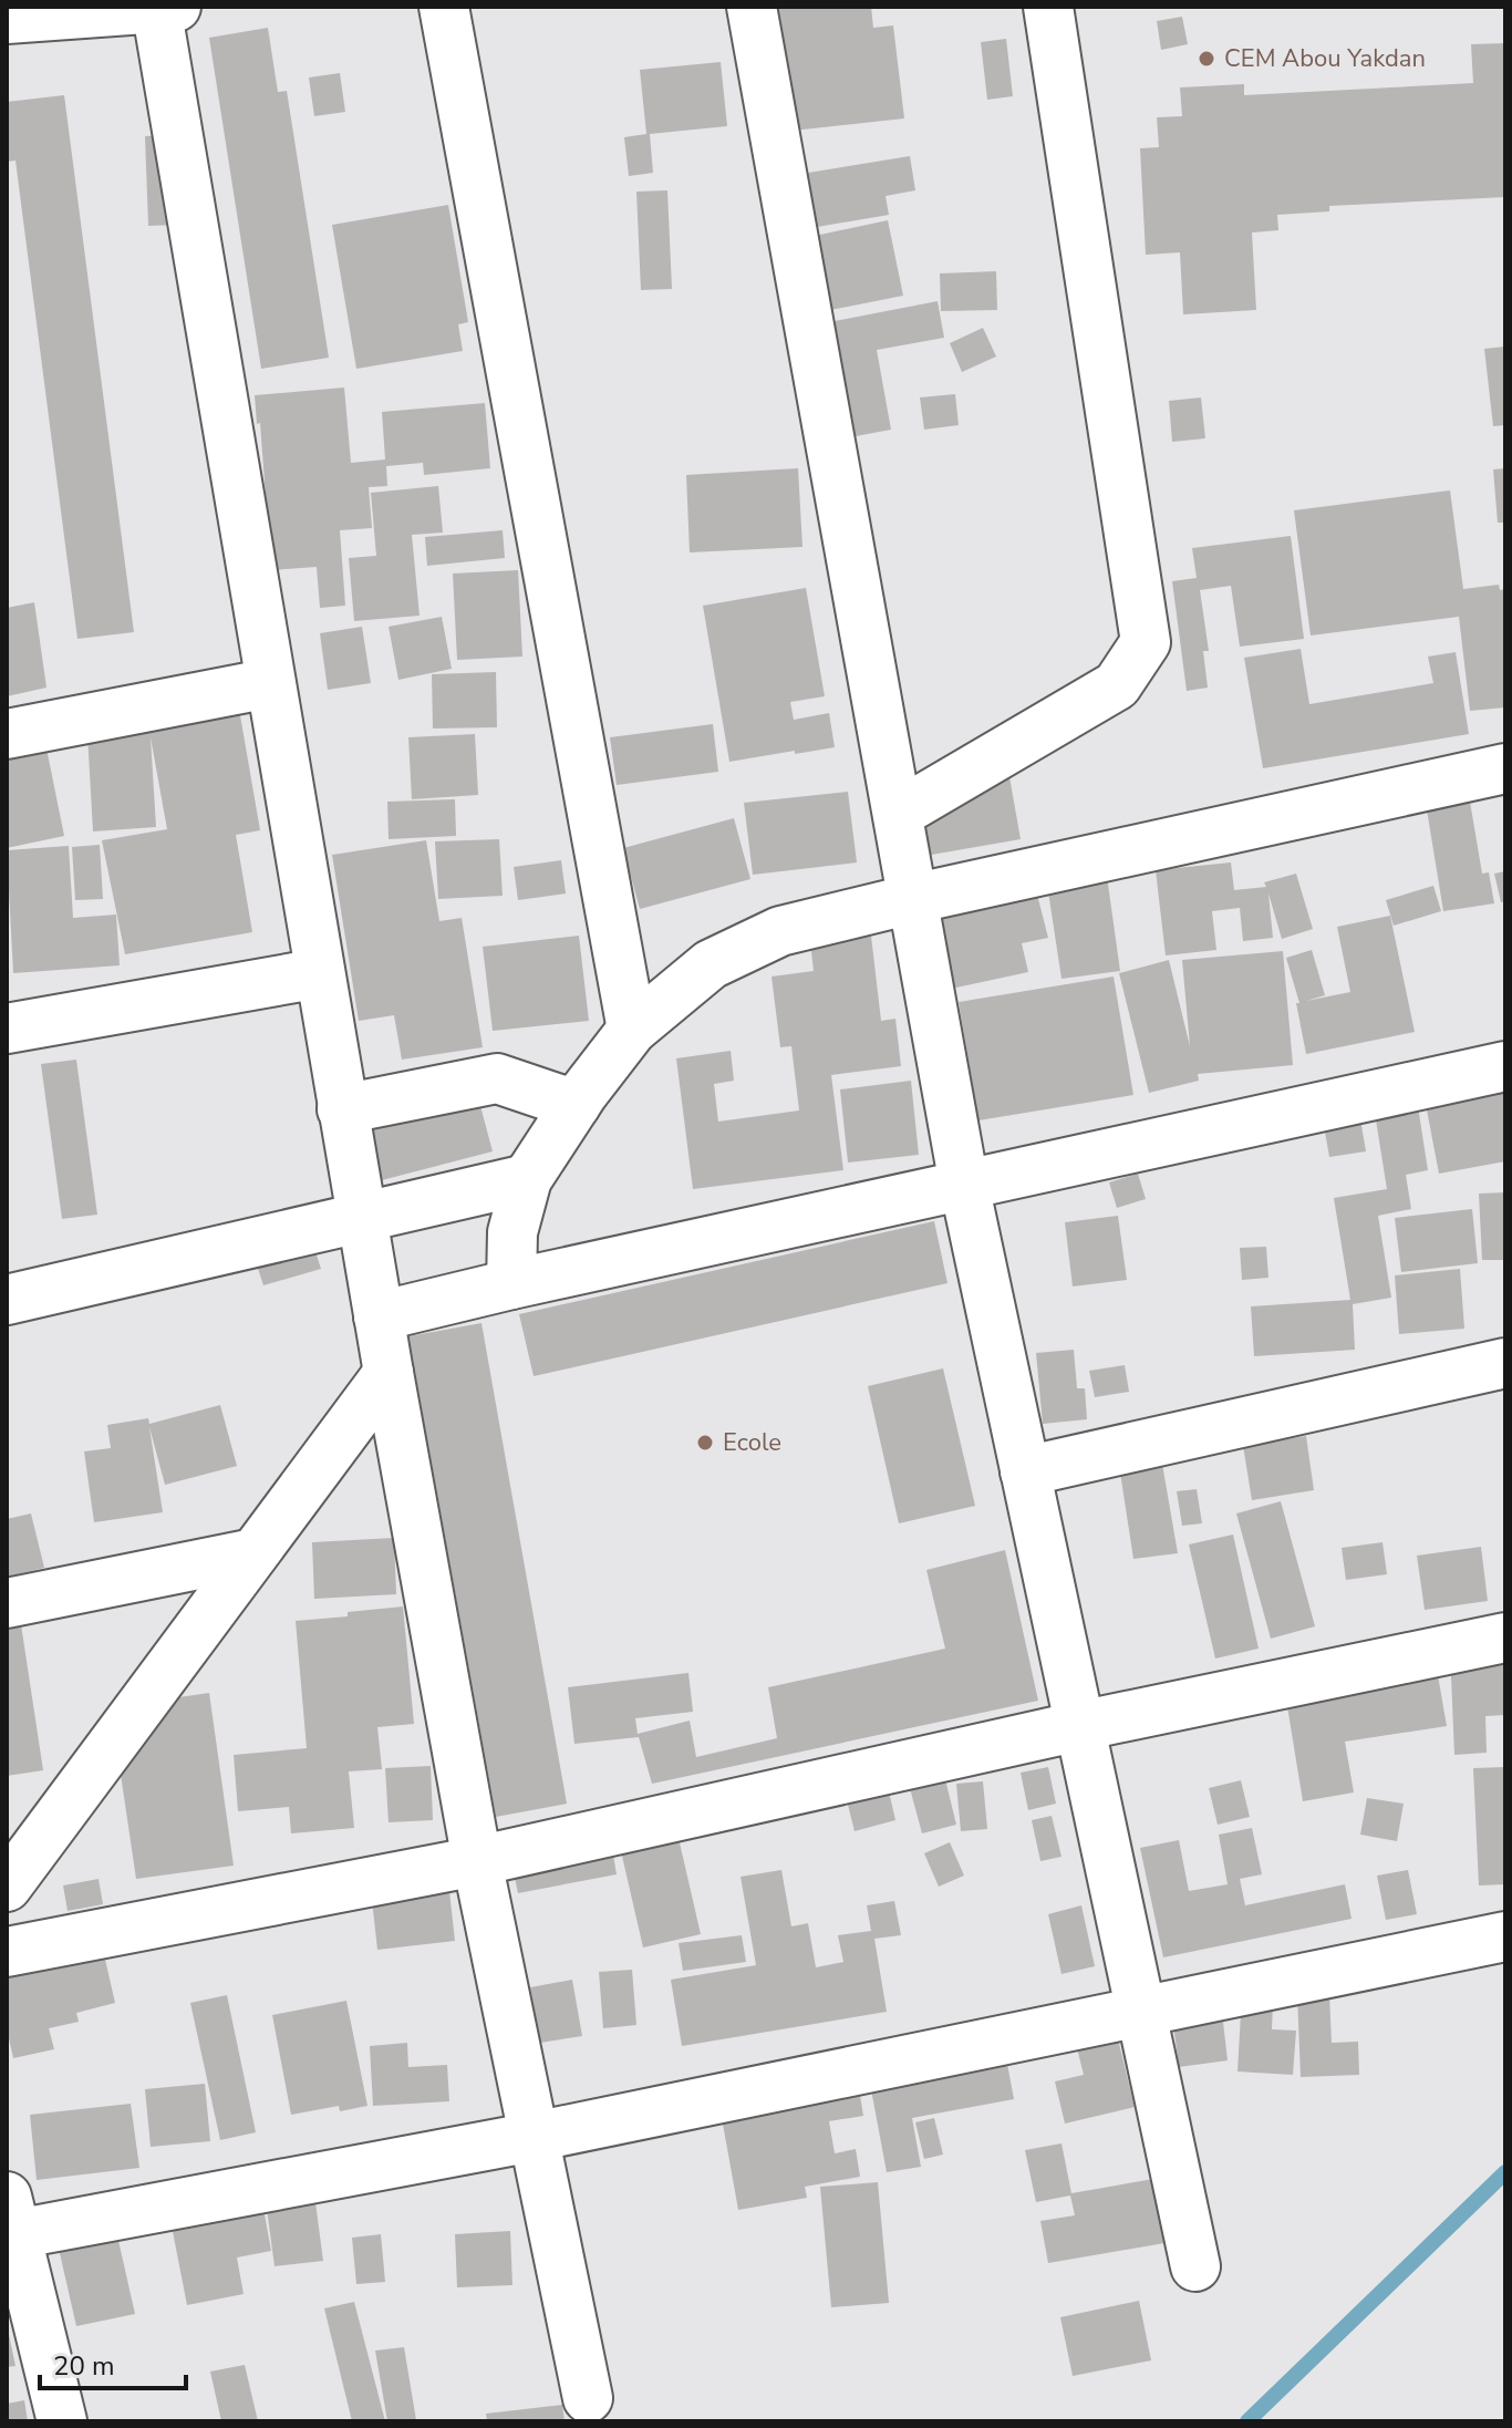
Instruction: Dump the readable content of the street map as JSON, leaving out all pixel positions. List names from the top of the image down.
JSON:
{
  "places": ["CEM Abou Yakdan", "Ecole"],
  "scale_bar": "20 m"
}
